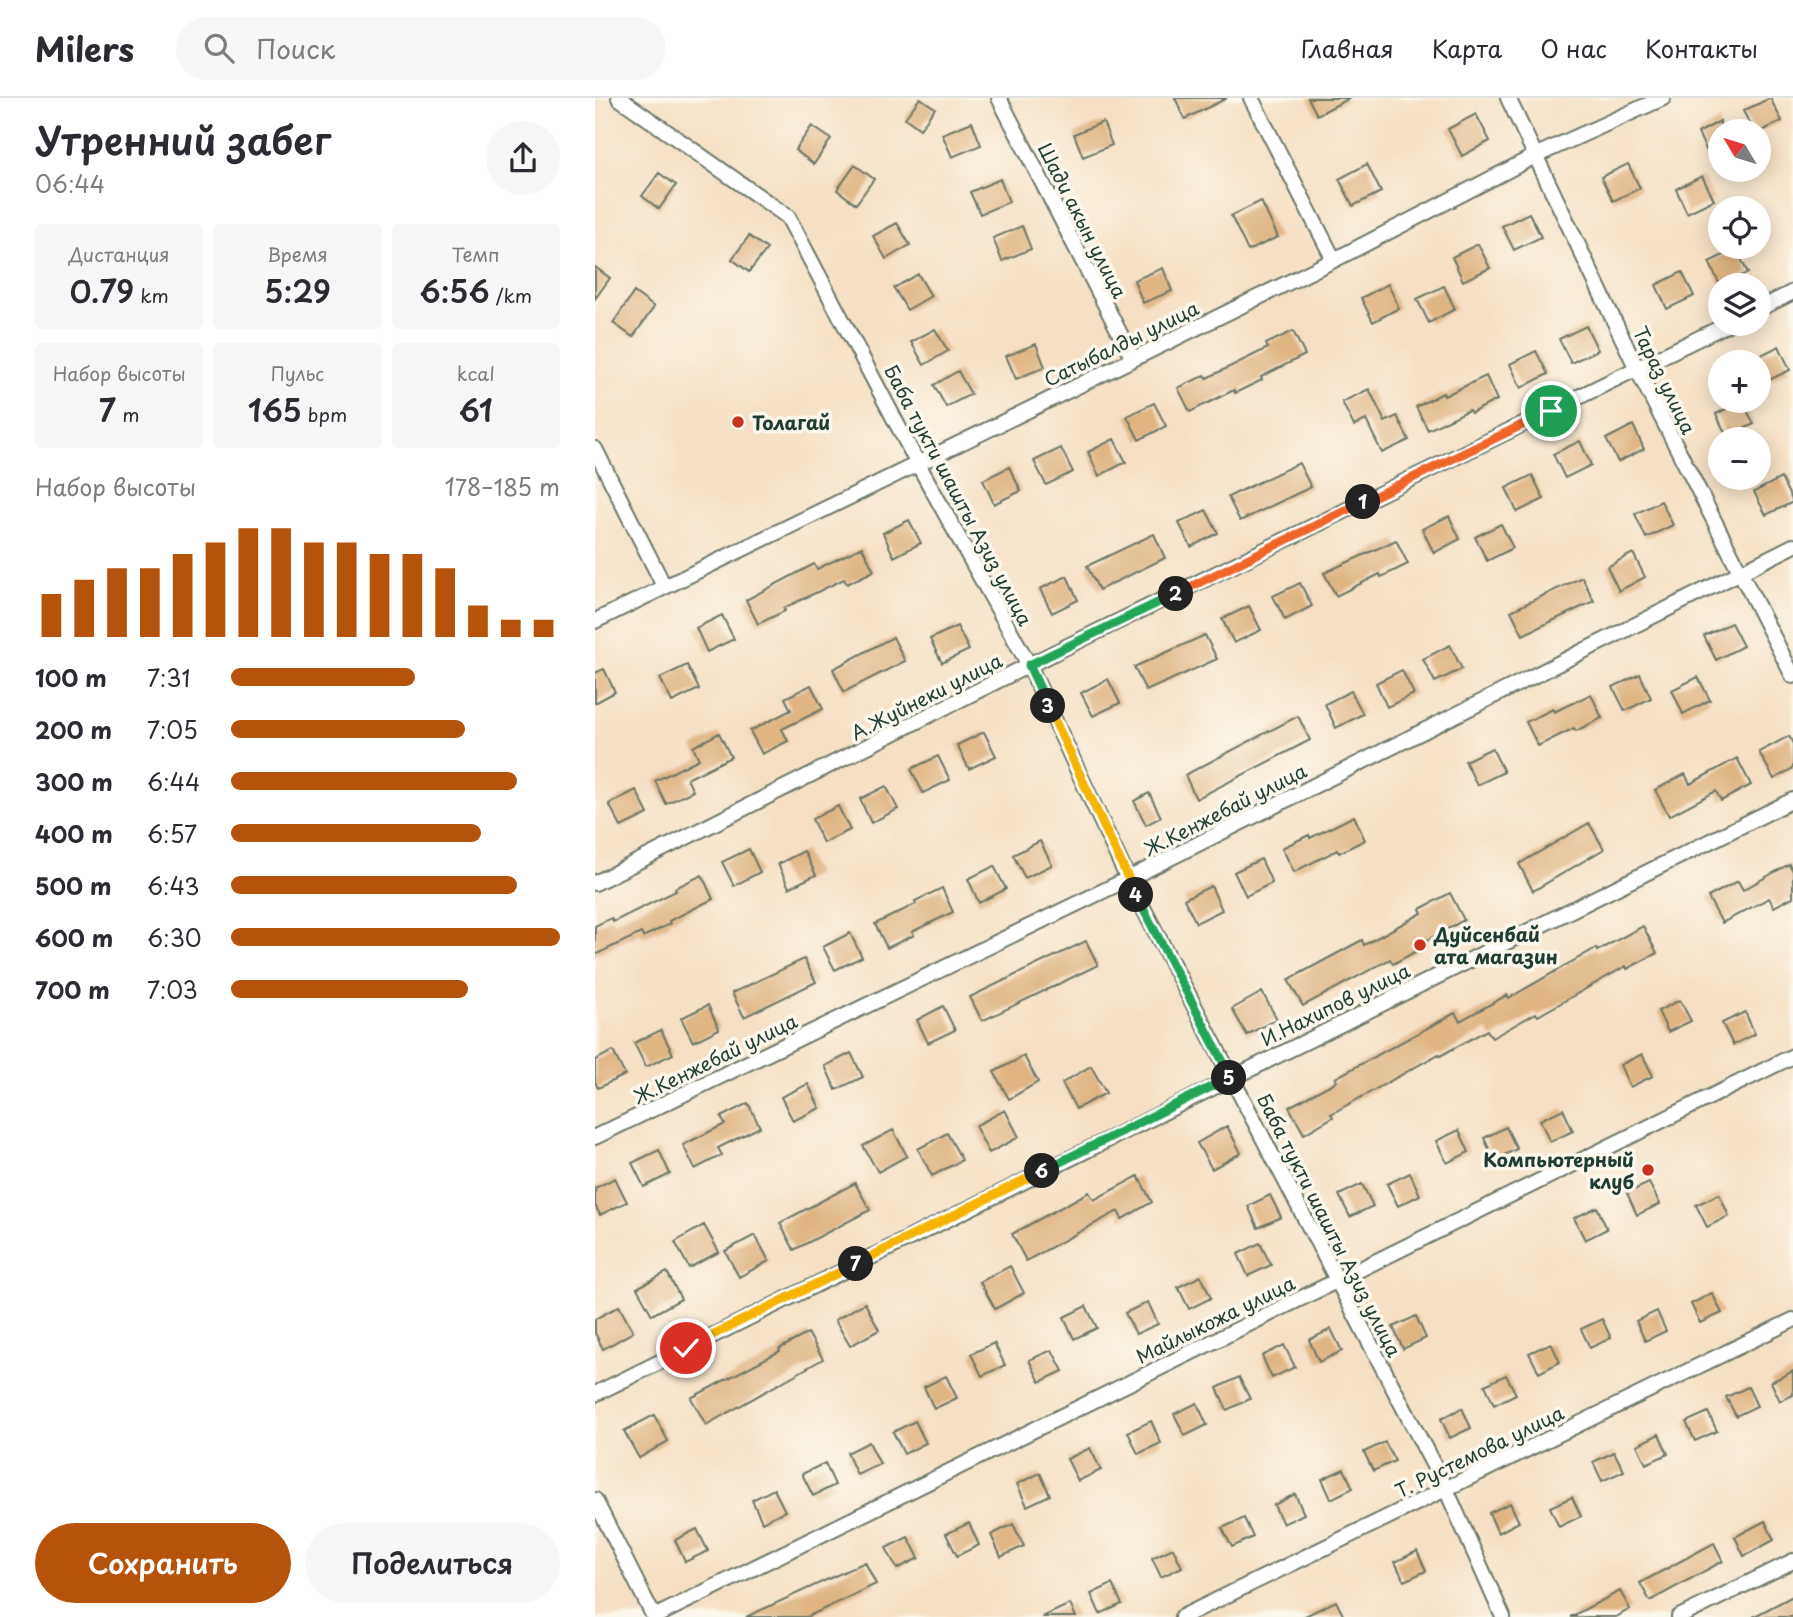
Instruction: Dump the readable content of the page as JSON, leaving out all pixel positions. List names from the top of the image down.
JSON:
{
  "streets": {
    "street": [
      "Шади акын улица",
      "Сатыбалды улица",
      "Тараз улица",
      "Баба тукти шашты Азиз улица",
      "А.Жуйнеки улица",
      "Ж.Кенжебай улица",
      "И.Нахипов улица",
      "Майлыкожа улица",
      "Т. Рустемова улица"
    ]
  },
  "crossings": [
    ["Шади акын улица", "Сатыбалды улица"],
    ["Сатыбалды улица", "Тараз улица"],
    ["Сатыбалды улица", "Баба тукти шашты Азиз улица"],
    ["Тараз улица", "А.Жуйнеки улица"],
    ["Тараз улица", "Ж.Кенжебай улица"],
    ["Баба тукти шашты Азиз улица", "А.Жуйнеки улица"],
    ["Баба тукти шашты Азиз улица", "Ж.Кенжебай улица"],
    ["Баба тукти шашты Азиз улица", "И.Нахипов улица"],
    ["Баба тукти шашты Азиз улица", "Майлыкожа улица"],
    ["Баба тукти шашты Азиз улица", "Т. Рустемова улица"]
  ],
  "places": ["Толагай", "Дуйсенбай ата магазин", "Компьютерный клуб"],
  "north": "top left",
  "page": {
    "header": "Milers",
    "search": "Поиск",
    "nav": [
      "Главная",
      "Карта",
      "О нас",
      "Контакты"
    ],
    "heading": ["Утренний забег", "06:44"],
    "map_buttons": ["+", "−"],
    "stats": [
      ["Дистанция", "0.79 km"],
      ["Время", "5:29"],
      ["Темп", "6:56 /km"],
      ["Набор высоты", "7 m"],
      ["Пульс", "165 bpm"],
      ["kcal", "61"]
    ],
    "chart": ["Набор высоты", "178–185 m"],
    "pins": [
      "1",
      "2",
      "3",
      "4",
      "5",
      "6",
      "7"
    ],
    "list": [
      {
        "name": "100 m",
        "note": "7:31"
      },
      {
        "name": "200 m",
        "note": "7:05"
      },
      {
        "name": "300 m",
        "note": "6:44"
      },
      {
        "name": "400 m",
        "note": "6:57"
      },
      {
        "name": "500 m",
        "note": "6:43"
      },
      {
        "name": "600 m",
        "note": "6:30"
      },
      {
        "name": "700 m",
        "note": "7:03"
      }
    ],
    "buttons": ["Сохранить", "Поделиться"]
  }
}
